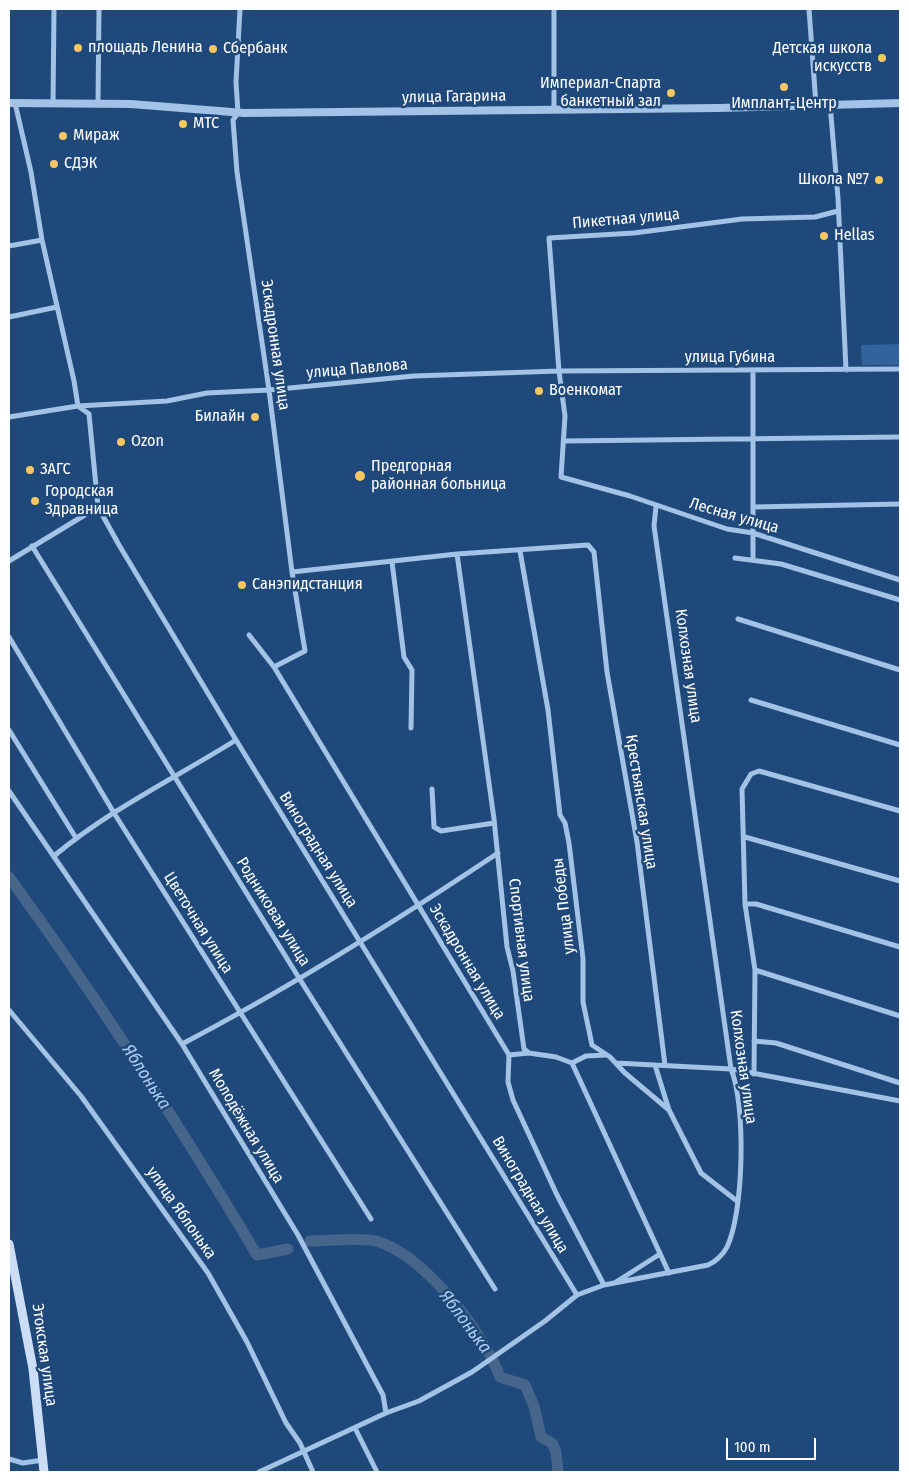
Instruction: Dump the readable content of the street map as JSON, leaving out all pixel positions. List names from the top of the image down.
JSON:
{
  "streets": {
    "main road": ["Этокская улица"],
    "street": [
      "улица Гагарина",
      "Пикетная улица",
      "Эскадронная улица",
      "улица Губина",
      "улица Павлова",
      "Лесная улица",
      "Колхозная улица",
      "Крестьянская улица",
      "Виноградная улица",
      "улица Победы",
      "Родниковая улица",
      "Цветочная улица",
      "Спортивная улица",
      "Молодёжная улица",
      "улица Яблонька"
    ]
  },
  "crossings": [
    ["улица Гагарина", "Эскадронная улица"],
    ["Пикетная улица", "улица Губина"],
    ["Пикетная улица", "улица Павлова"],
    ["Эскадронная улица", "улица Павлова"],
    ["улица Губина", "улица Павлова"],
    ["улица Павлова", "Виноградная улица"],
    ["Лесная улица", "Колхозная улица"],
    ["Колхозная улица", "Виноградная улица"],
    ["Колхозная улица", "улица Победы"],
    ["Колхозная улица", "Молодёжная улица"],
    ["Крестьянская улица", "улица Победы"]
  ],
  "water": ["Яблонька"],
  "places": [
    "площадь Ленина",
    "Сбербанк",
    "Детская школа искусств",
    "Имплант-Центр",
    "Империал-Спарта банкетный зал",
    "МТС",
    "Мираж",
    "СДЭК",
    "Школа №7",
    "Hellas",
    "Военкомат",
    "Билайн",
    "Ozon",
    "ЗАГС",
    "Предгорная районная больница",
    "Городская Здравница",
    "Санэпидстанция"
  ],
  "scale_bar": "100 m"
}
